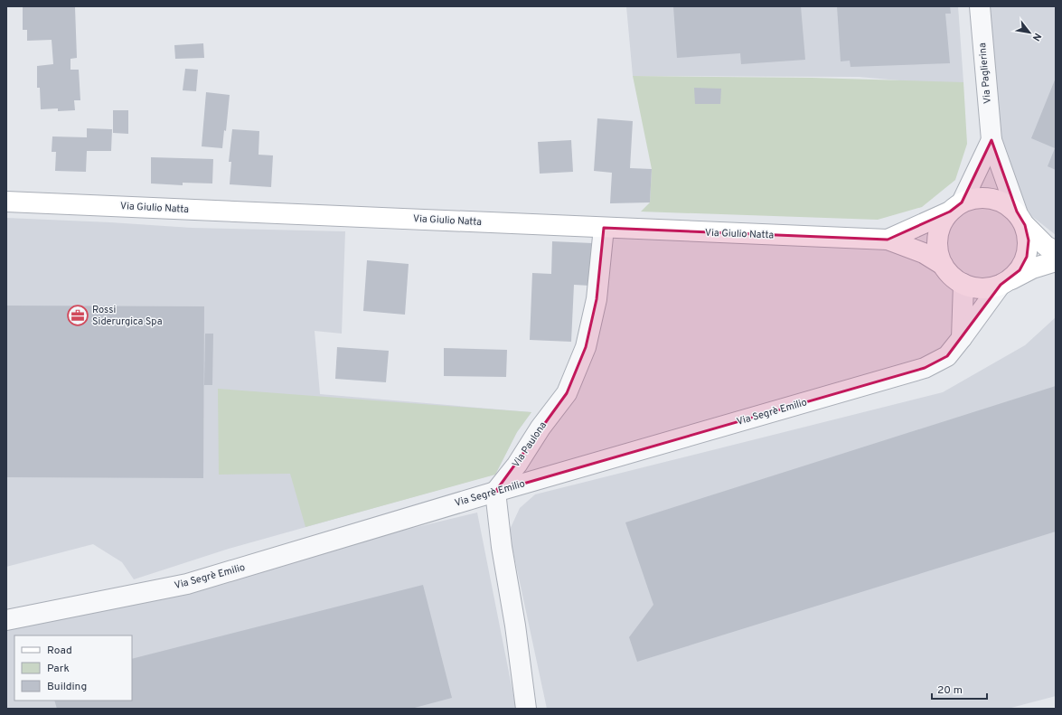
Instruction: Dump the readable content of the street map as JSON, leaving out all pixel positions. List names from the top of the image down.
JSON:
{
  "streets": {
    "street": [
      "Via Paglierina",
      "Via Giulio Natta",
      "Via Segrè Emilio",
      "Via Paulona"
    ]
  },
  "crossings": [
    ["Via Paglierina", "Via Giulio Natta"],
    ["Via Paglierina", "Via Segrè Emilio"],
    ["Via Giulio Natta", "Via Segrè Emilio"],
    ["Via Giulio Natta", "Via Paulona"],
    ["Via Segrè Emilio", "Via Paulona"]
  ],
  "places": {
    "office": ["Rossi Siderurgica Spa"]
  },
  "legend": ["Road", "Park", "Building"],
  "scale_bar": "20 m",
  "north": "bottom right"
}
